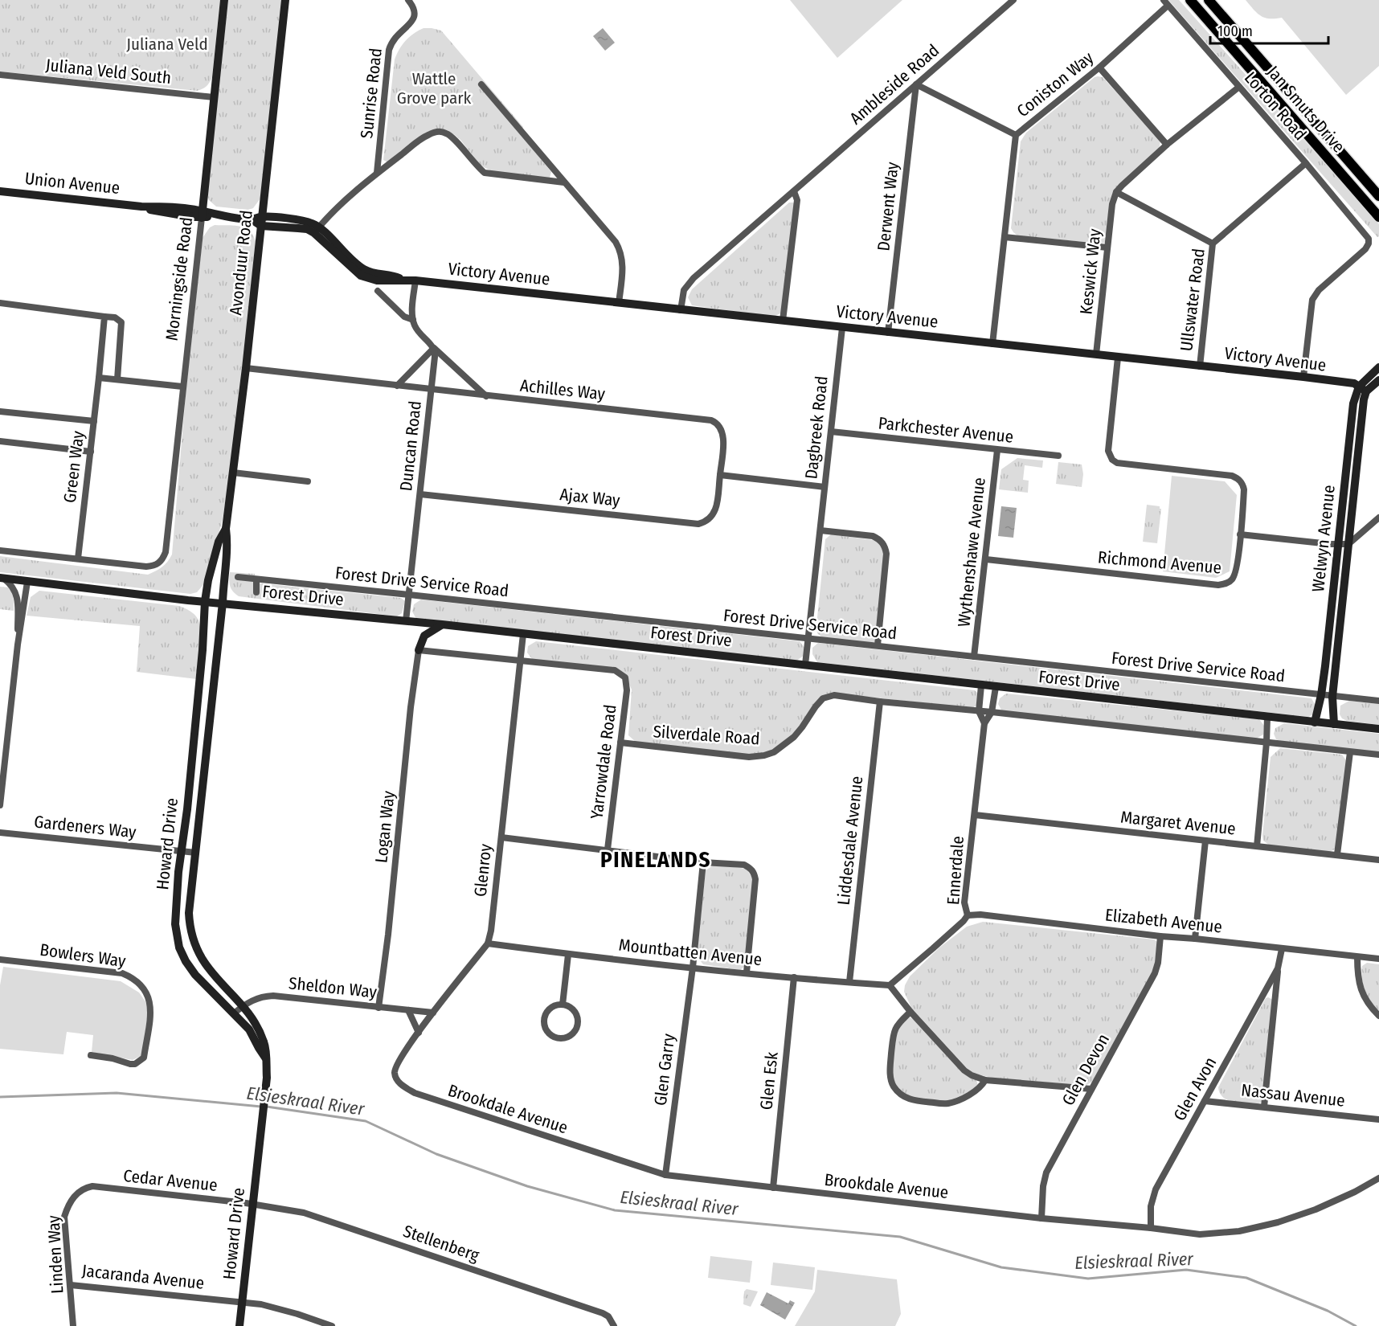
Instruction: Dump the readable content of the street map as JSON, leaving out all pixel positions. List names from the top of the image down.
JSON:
{
  "streets": {
    "main road": ["Jan Smuts Drive"],
    "street": [
      "Juliana Veld South",
      "Ambleside Road",
      "Coniston Way",
      "Sunrise Road",
      "Lorton Road",
      "Union Avenue",
      "Derwent Way",
      "Avonduur Road",
      "Keswick Way",
      "Victory Avenue",
      "Morningside Road",
      "Ullswater Road",
      "Achilles Way",
      "Dagbreek Road",
      "Parkchester Avenue",
      "Duncan Road",
      "Green Way",
      "Ajax Way",
      "Welwyn Avenue",
      "Wythenshawe Avenue",
      "Richmond Avenue",
      "Forest Drive Service Road",
      "Forest Drive",
      "Silverdale Road",
      "Yarrowdale Road",
      "Margaret Avenue",
      "Gardeners Way",
      "Logan Way",
      "Liddesdale Avenue",
      "Howard Drive",
      "Glenroy",
      "Ennerdale",
      "Elizabeth Avenue",
      "Mountbatten Avenue",
      "Bowlers Way",
      "Sheldon Way",
      "Glen Garry",
      "Glen Devon",
      "Glen Esk",
      "Glen Avon",
      "Nassau Avenue",
      "Brookdale Avenue",
      "Cedar Avenue",
      "Stellenberg",
      "Linden Way",
      "Jacaranda Avenue"
    ]
  },
  "crossings": [
    ["Juliana Veld South", "Morningside Road"],
    ["Ambleside Road", "Derwent Way"],
    ["Ambleside Road", "Victory Avenue"],
    ["Coniston Way", "Lorton Road"],
    ["Coniston Way", "Victory Avenue"],
    ["Lorton Road", "Victory Avenue"],
    ["Lorton Road", "Ullswater Road"],
    ["Union Avenue", "Avonduur Road"],
    ["Union Avenue", "Victory Avenue"],
    ["Union Avenue", "Morningside Road"],
    ["Derwent Way", "Victory Avenue"],
    ["Avonduur Road", "Victory Avenue"],
    ["Avonduur Road", "Achilles Way"],
    ["Avonduur Road", "Forest Drive"],
    ["Avonduur Road", "Howard Drive"],
    ["Keswick Way", "Victory Avenue"],
    ["Victory Avenue", "Ullswater Road"],
    ["Victory Avenue", "Dagbreek Road"],
    ["Victory Avenue", "Welwyn Avenue"],
    ["Morningside Road", "Green Way"],
    ["Achilles Way", "Duncan Road"],
    ["Achilles Way", "Ajax Way"],
    ["Dagbreek Road", "Parkchester Avenue"],
    ["Dagbreek Road", "Forest Drive Service Road"],
    ["Dagbreek Road", "Forest Drive"],
    ["Parkchester Avenue", "Wythenshawe Avenue"],
    ["Duncan Road", "Ajax Way"],
    ["Duncan Road", "Forest Drive Service Road"],
    ["Duncan Road", "Forest Drive"],
    ["Welwyn Avenue", "Forest Drive Service Road"],
    ["Welwyn Avenue", "Forest Drive"],
    ["Wythenshawe Avenue", "Richmond Avenue"],
    ["Wythenshawe Avenue", "Forest Drive Service Road"],
    ["Forest Drive", "Howard Drive"],
    ["Forest Drive", "Glenroy"],
    ["Forest Drive", "Ennerdale"],
    ["Silverdale Road", "Yarrowdale Road"],
    ["Silverdale Road", "Liddesdale Avenue"],
    ["Yarrowdale Road", "Glenroy"],
    ["Margaret Avenue", "Ennerdale"],
    ["Gardeners Way", "Howard Drive"],
    ["Logan Way", "Sheldon Way"],
    ["Liddesdale Avenue", "Mountbatten Avenue"],
    ["Howard Drive", "Sheldon Way"],
    ["Howard Drive", "Cedar Avenue"],
    ["Howard Drive", "Stellenberg"],
    ["Howard Drive", "Jacaranda Avenue"],
    ["Glenroy", "Mountbatten Avenue"],
    ["Ennerdale", "Elizabeth Avenue"],
    ["Ennerdale", "Mountbatten Avenue"],
    ["Elizabeth Avenue", "Glen Devon"],
    ["Elizabeth Avenue", "Glen Avon"],
    ["Mountbatten Avenue", "Glen Garry"],
    ["Mountbatten Avenue", "Glen Esk"],
    ["Glen Garry", "Brookdale Avenue"],
    ["Glen Devon", "Brookdale Avenue"],
    ["Glen Esk", "Brookdale Avenue"],
    ["Glen Avon", "Nassau Avenue"],
    ["Glen Avon", "Brookdale Avenue"],
    ["Cedar Avenue", "Stellenberg"],
    ["Cedar Avenue", "Linden Way"],
    ["Linden Way", "Jacaranda Avenue"]
  ],
  "districts": ["PINELANDS"],
  "water": ["Elsieskraal River"],
  "parks": ["Juliana Veld", "Wattle Grove park"],
  "scale_bar": "100 m"
}
